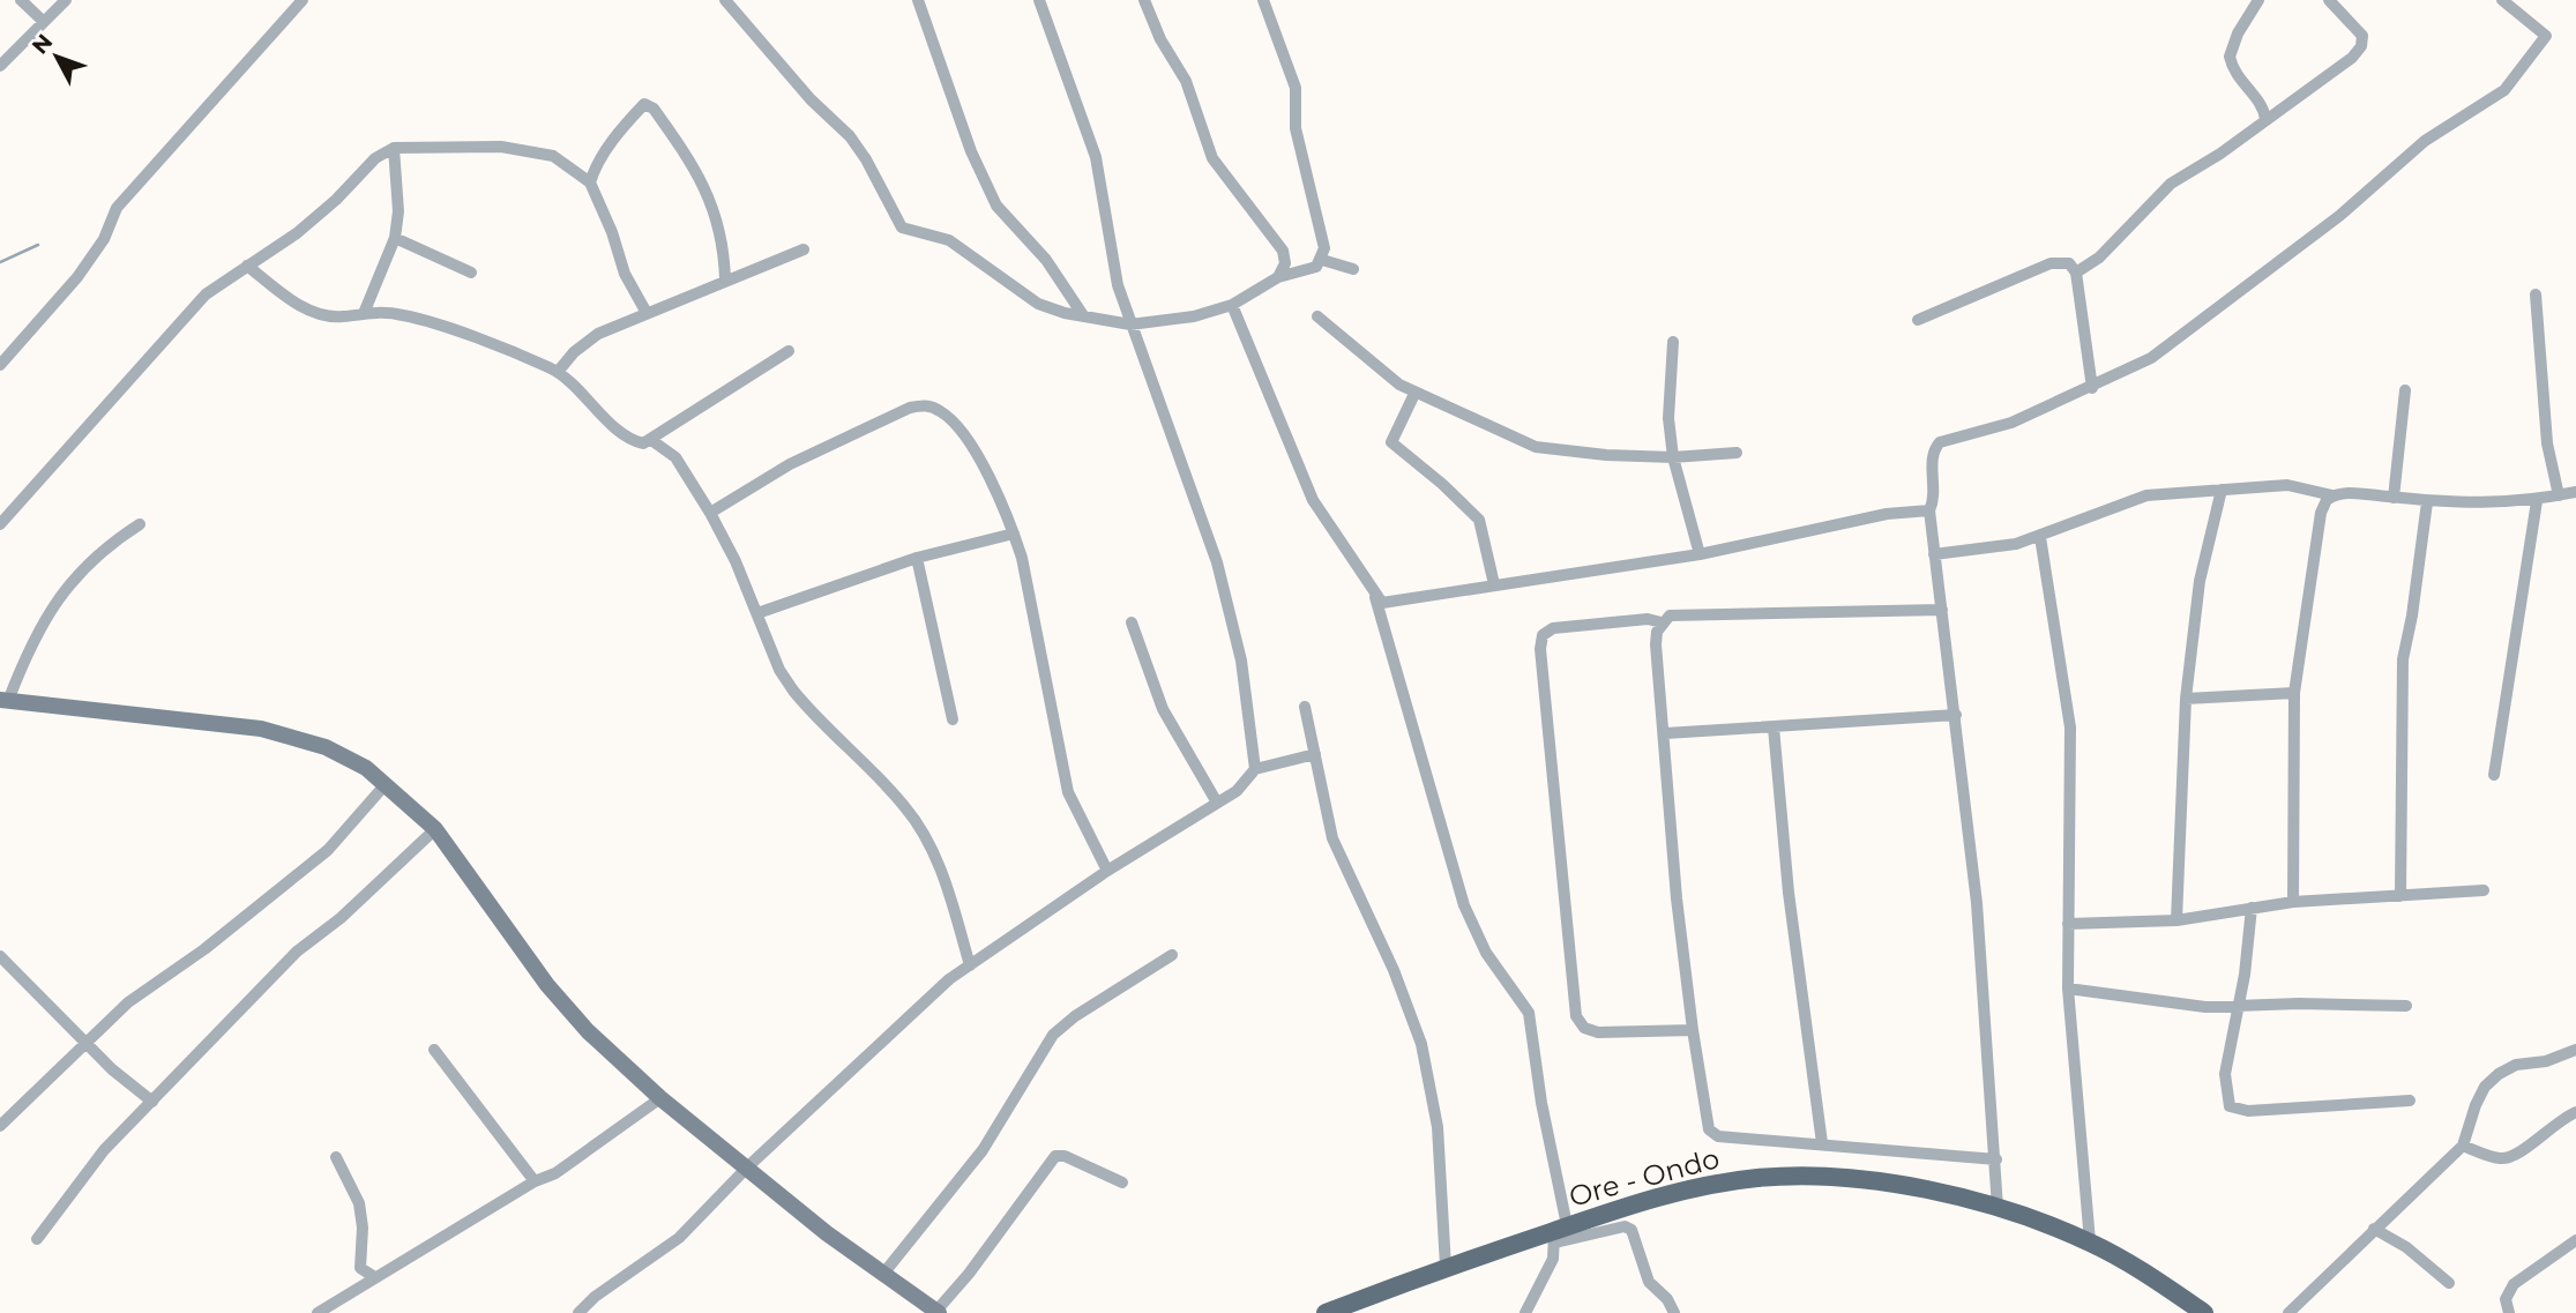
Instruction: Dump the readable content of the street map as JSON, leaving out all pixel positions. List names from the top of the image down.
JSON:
{
  "streets": {
    "main road": ["Ore - Ondo"]
  },
  "north": "top left"
}
